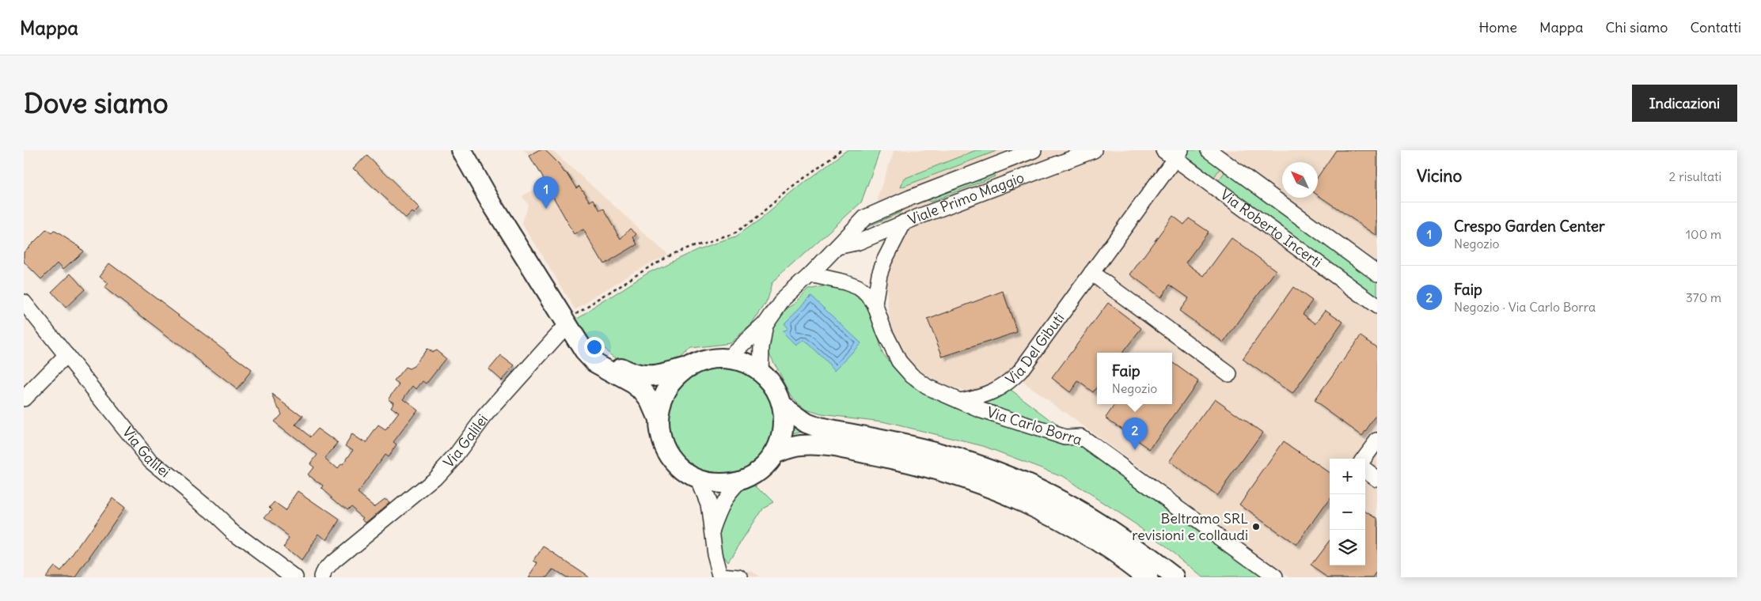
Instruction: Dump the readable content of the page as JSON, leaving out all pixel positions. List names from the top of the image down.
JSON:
{
  "streets": {
    "street": [
      "Viale Primo Maggio",
      "Via Roberto Incerti",
      "Via Del Gibuti",
      "Via Carlo Borra",
      "Via Galilei"
    ]
  },
  "crossings": [
    ["Viale Primo Maggio", "Via Carlo Borra"],
    ["Via Roberto Incerti", "Via Del Gibuti"],
    ["Via Del Gibuti", "Via Carlo Borra"]
  ],
  "places": ["Beltramo SRL revisioni e collaudi"],
  "north": "top left",
  "page": {
    "header": "Mappa",
    "nav": [
      "Home",
      "Mappa",
      "Chi siamo",
      "Contatti"
    ],
    "buttons": "Indicazioni",
    "title": "Dove siamo",
    "heading": ["Vicino", "2 risultati"],
    "pins": ["1", "2"],
    "list": [
      {
        "mark": "1",
        "name": "Crespo Garden Center",
        "note": "Negozio",
        "value": "100 m"
      },
      {
        "mark": "2",
        "name": "Faip",
        "note": "Negozio · Via Carlo Borra",
        "value": "370 m"
      }
    ],
    "popup": ["Faip", "Negozio"],
    "map_buttons": ["+", "−"]
  }
}
